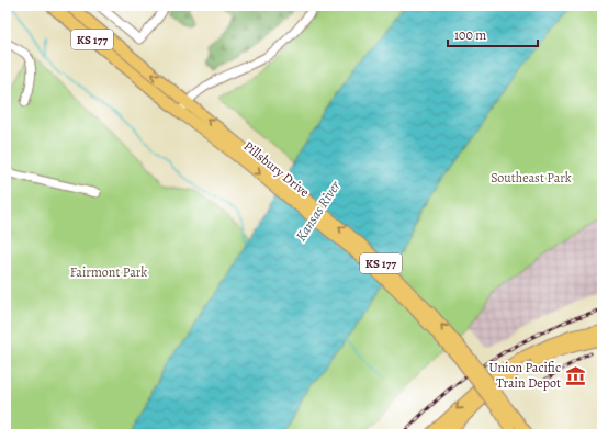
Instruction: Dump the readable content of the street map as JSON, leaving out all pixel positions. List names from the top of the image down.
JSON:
{
  "streets": {
    "highway": ["KS 177", "Pillsbury Drive"]
  },
  "crossings": [
    ["KS 177", "Pillsbury Drive"]
  ],
  "water": ["Kansas River"],
  "parks": ["Southeast Park", "Fairmont Park"],
  "places": {
    "museum": ["Union Pacific Train Depot"]
  },
  "scale_bar": "100 m"
}
